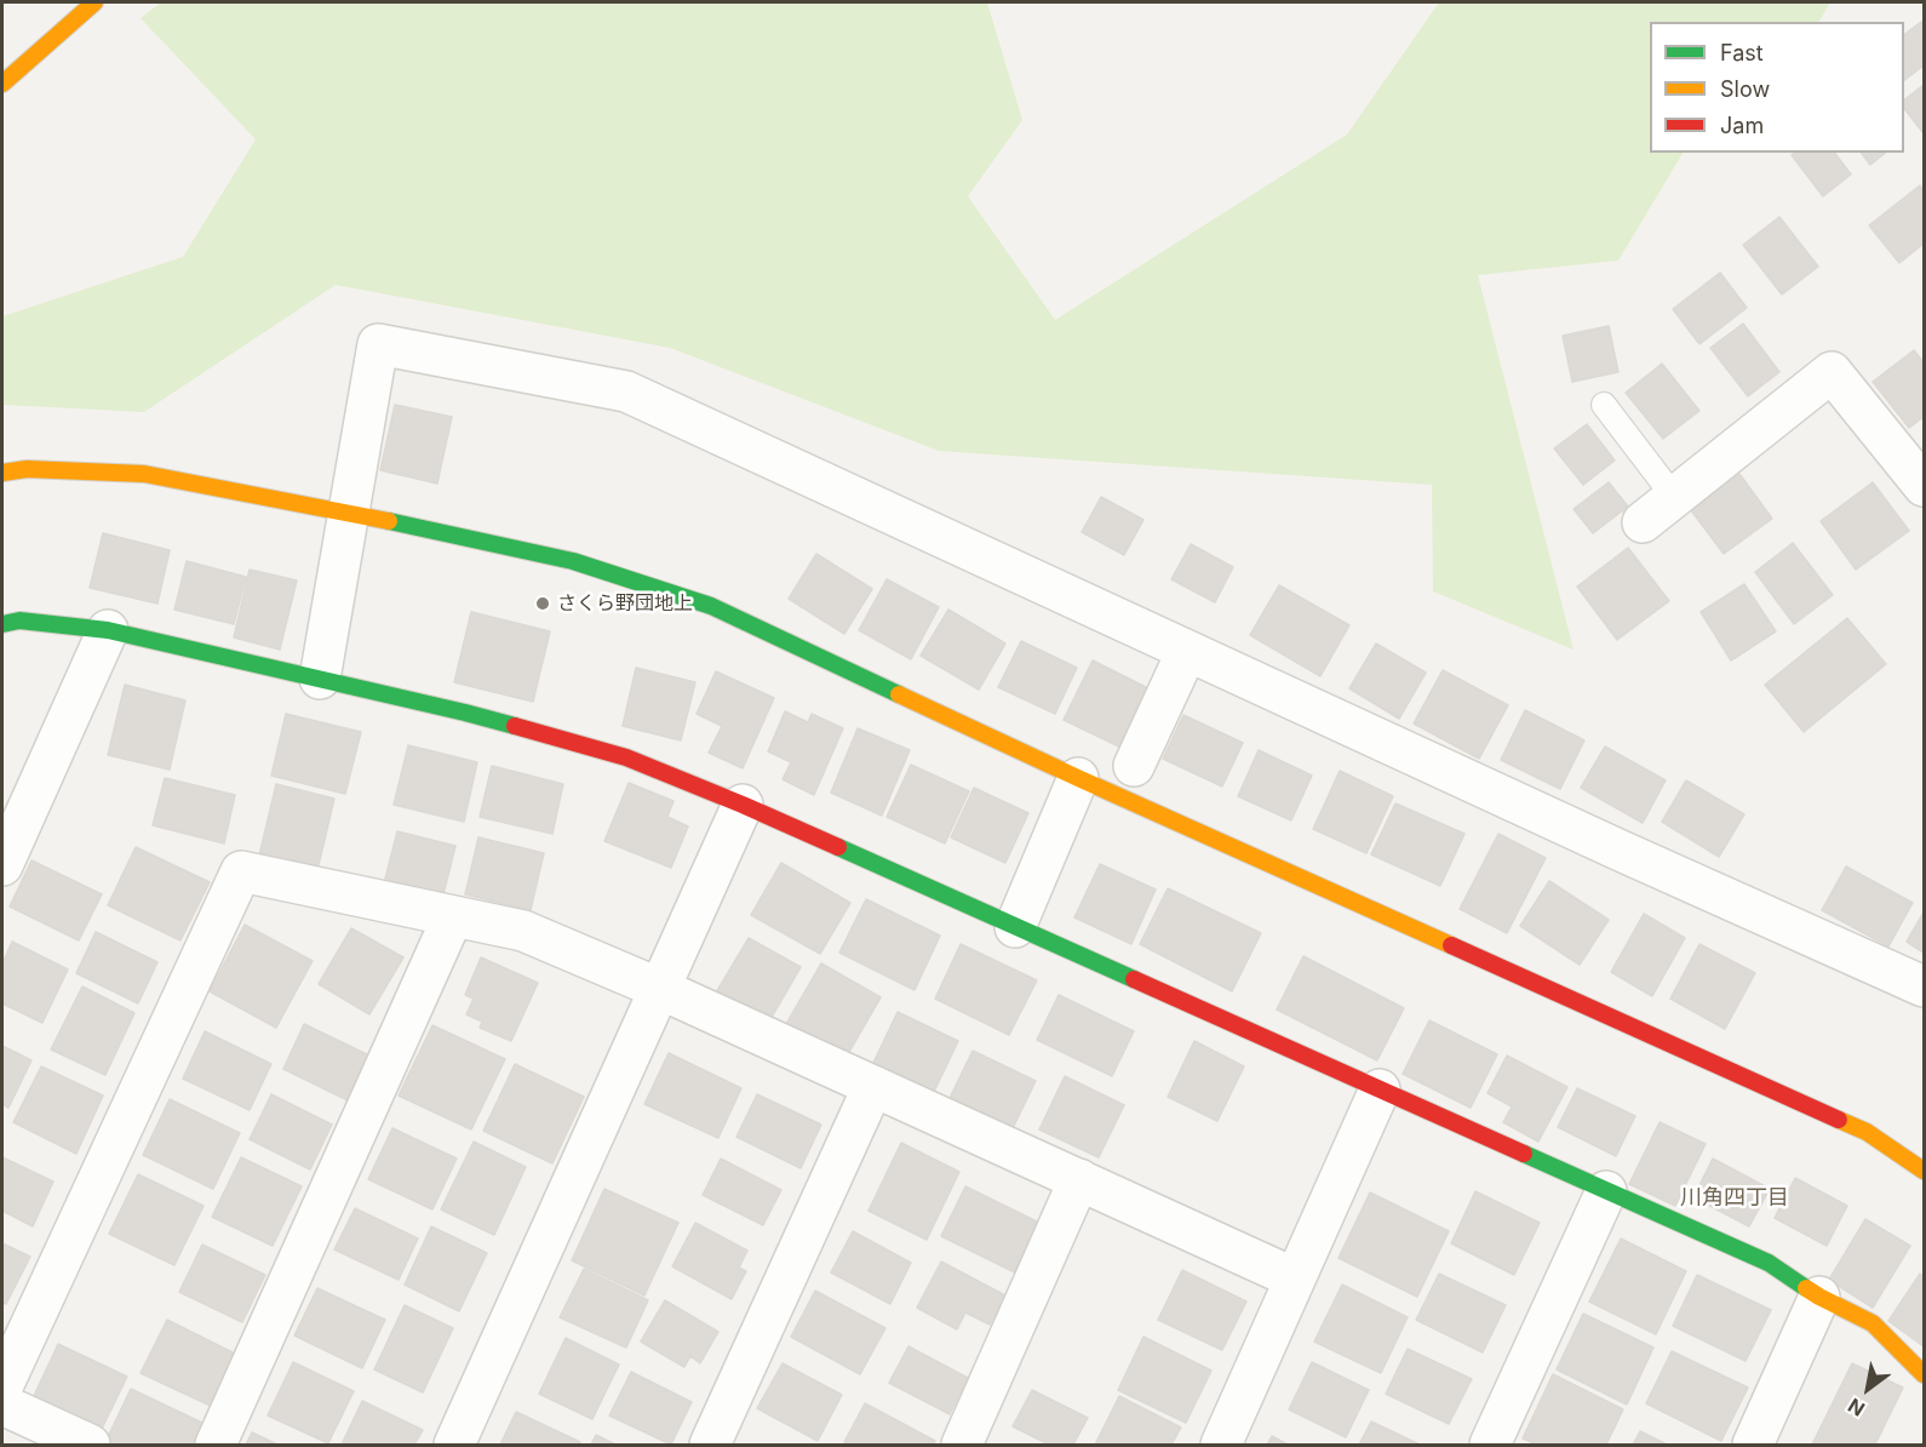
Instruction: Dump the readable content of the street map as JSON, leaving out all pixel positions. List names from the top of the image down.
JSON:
{
  "districts": ["川角四丁目"],
  "places": ["さくら野団地上"],
  "legend": ["Fast", "Slow", "Jam"],
  "north": "bottom left"
}
